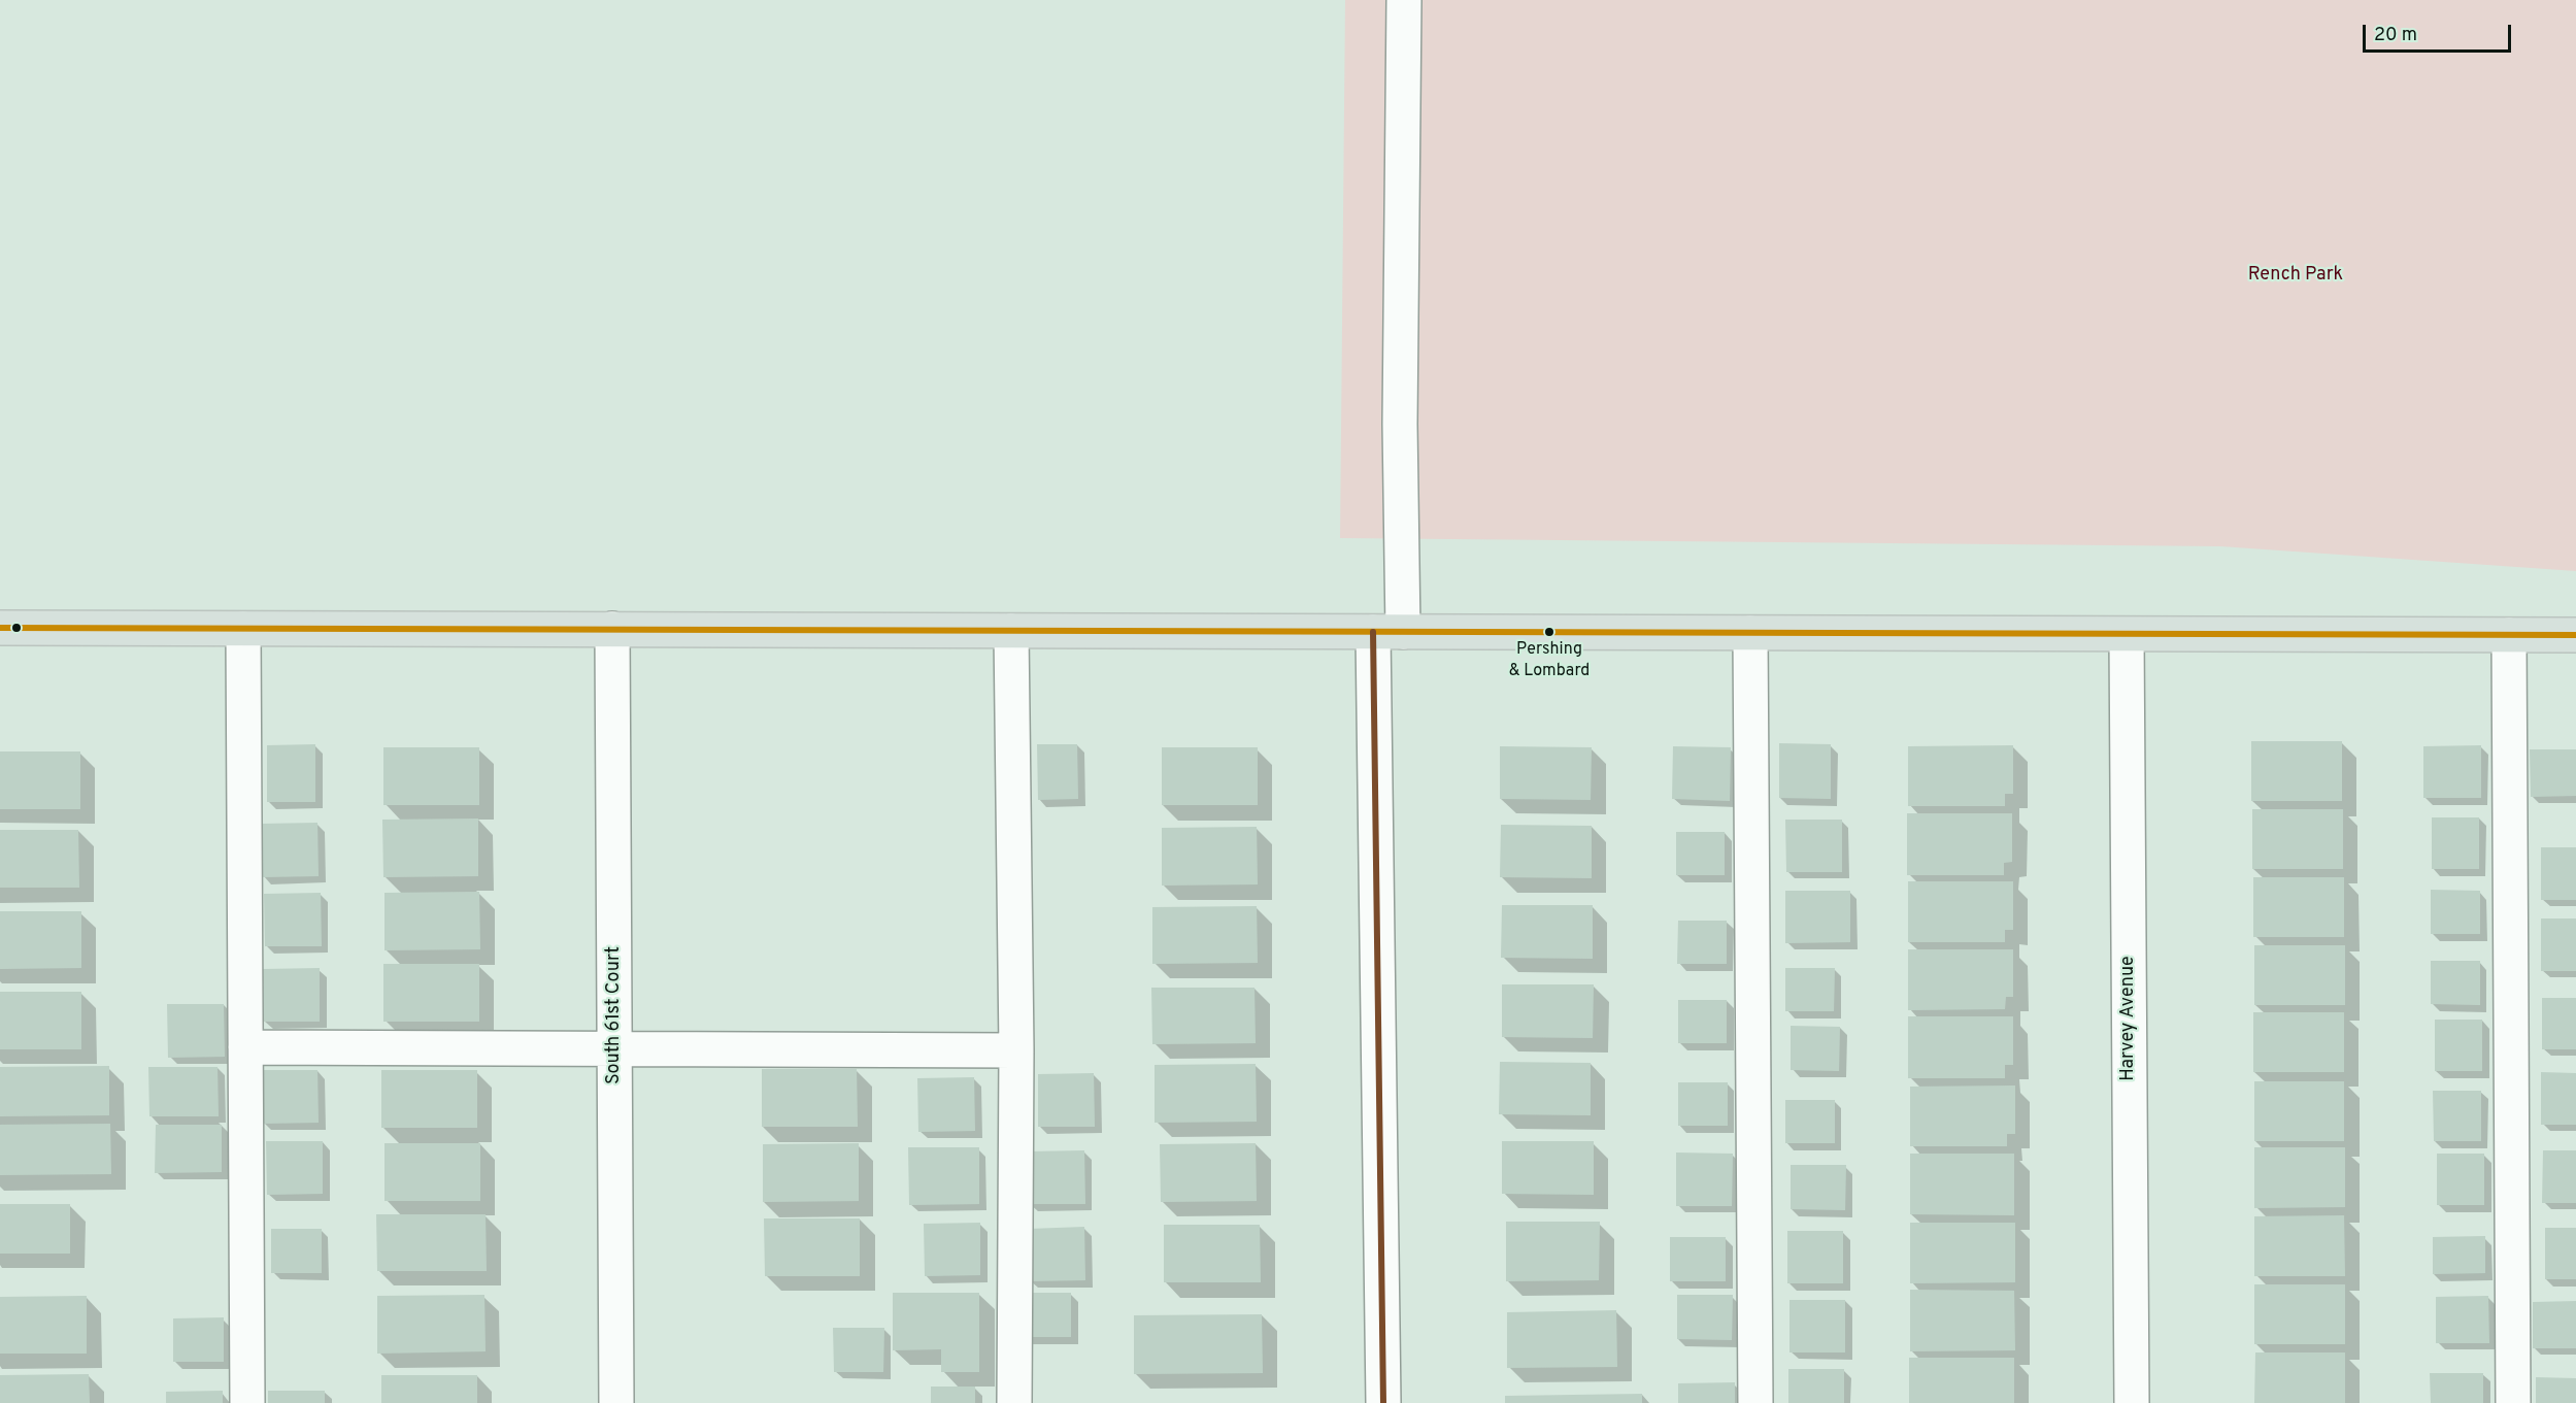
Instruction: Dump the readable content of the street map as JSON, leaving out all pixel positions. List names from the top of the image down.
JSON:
{
  "streets": {
    "street": ["South 61st Court", "Harvey Avenue"]
  },
  "parks": ["Rench Park"],
  "places": ["Pershing & Lombard"],
  "scale_bar": "20 m"
}
